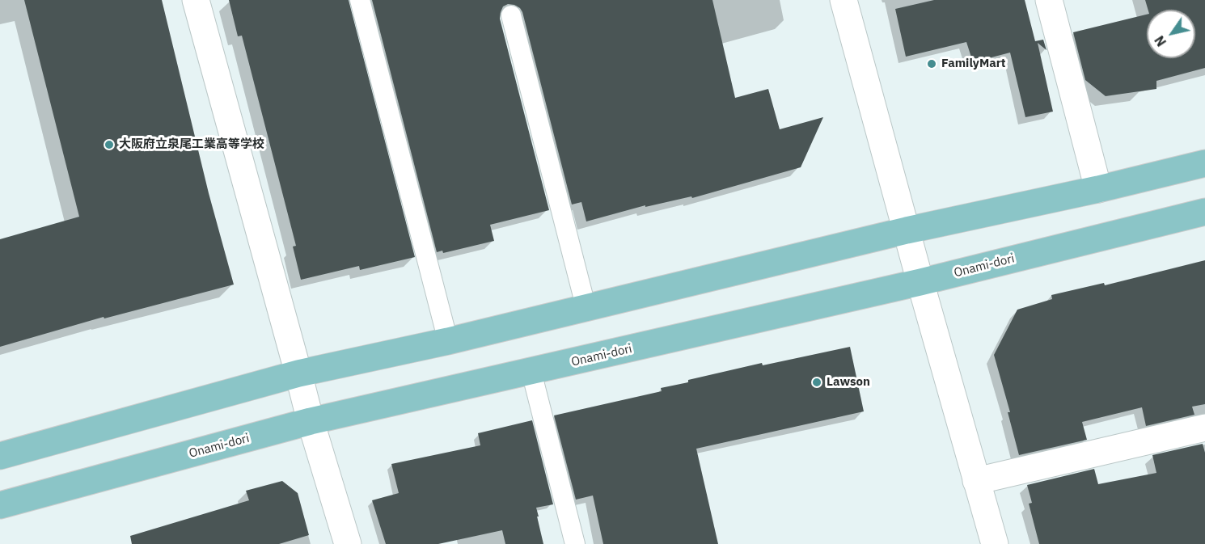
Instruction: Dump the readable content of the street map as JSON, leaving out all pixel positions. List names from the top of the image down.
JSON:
{
  "streets": {
    "main road": ["Onami-dori"]
  },
  "places": ["FamilyMart", "大阪府立泉尾工業高等学校", "Lawson"],
  "north": "bottom left"
}
